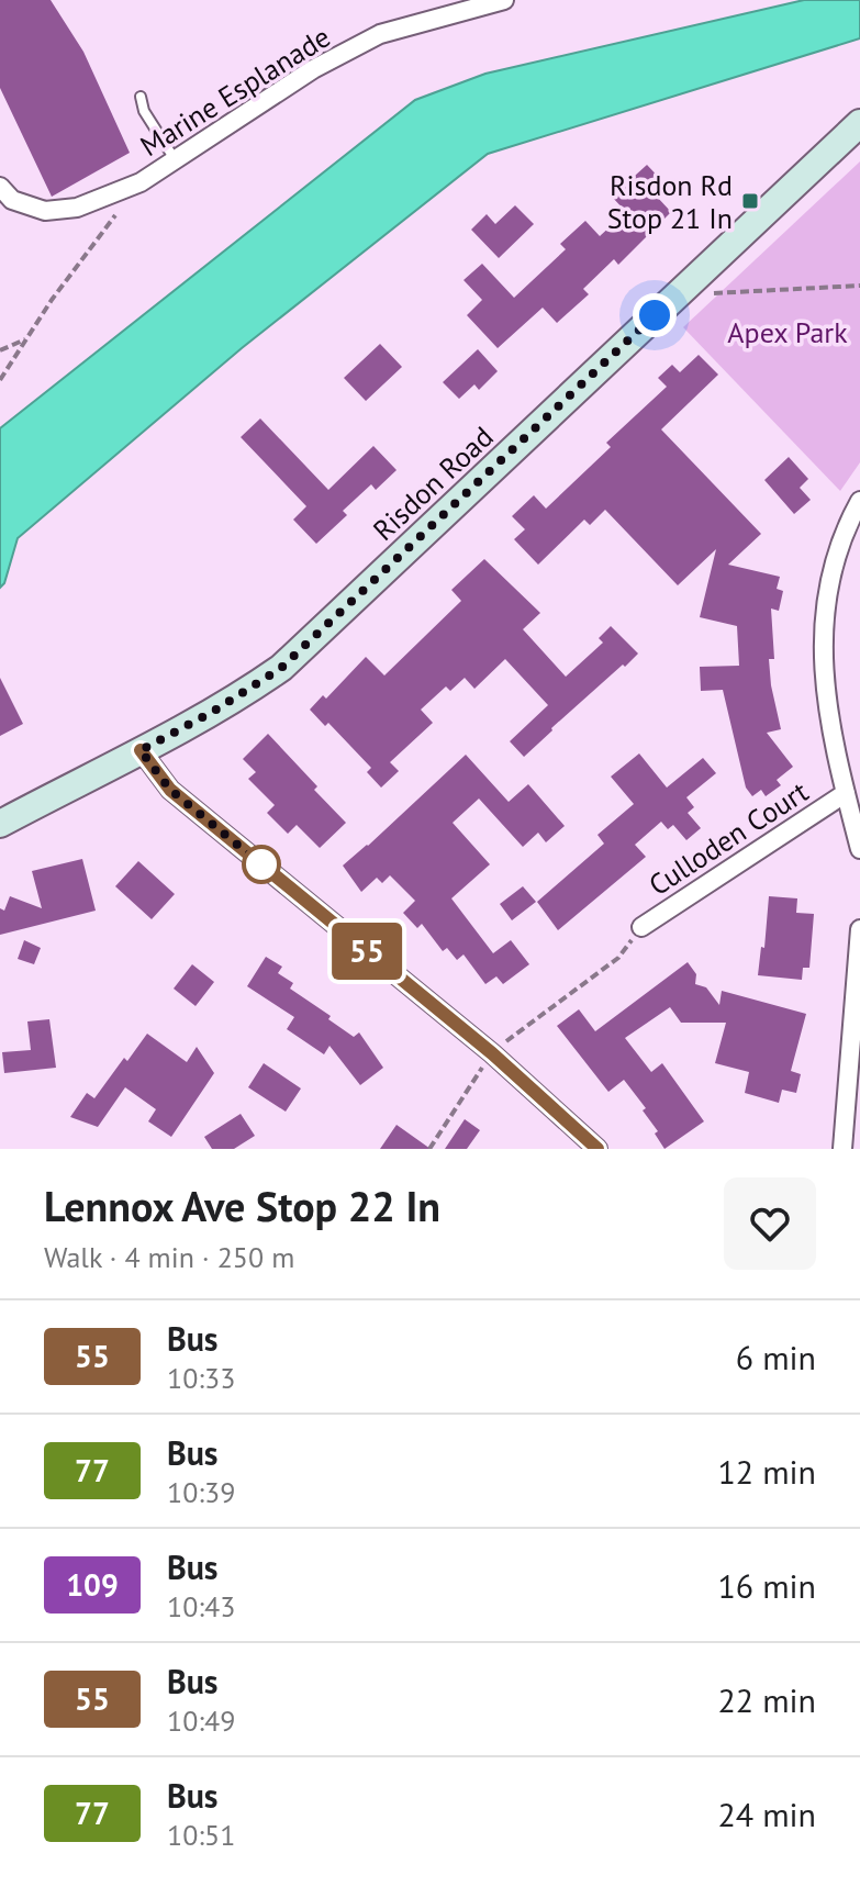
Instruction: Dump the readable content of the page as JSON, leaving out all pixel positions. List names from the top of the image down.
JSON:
{
  "streets": {
    "street": ["Marine Esplanade", "Risdon Road", "Culloden Court"]
  },
  "parks": ["Apex Park"],
  "places": {
    "transit": ["Risdon Rd Stop 21 In"]
  },
  "lines": ["bus line 55"],
  "page": {
    "on_map": "55",
    "heading": ["Lennox Ave Stop 22 In", "Walk · 4 min · 250 m"],
    "list": [
      {
        "mark": "55",
        "name": "Bus",
        "note": "10:33",
        "value": "6 min"
      },
      {
        "mark": "77",
        "name": "Bus",
        "note": "10:39",
        "value": "12 min"
      },
      {
        "mark": "109",
        "name": "Bus",
        "note": "10:43",
        "value": "16 min"
      },
      {
        "mark": "55",
        "name": "Bus",
        "note": "10:49",
        "value": "22 min"
      },
      {
        "mark": "77",
        "name": "Bus",
        "note": "10:51",
        "value": "24 min"
      }
    ]
  }
}
